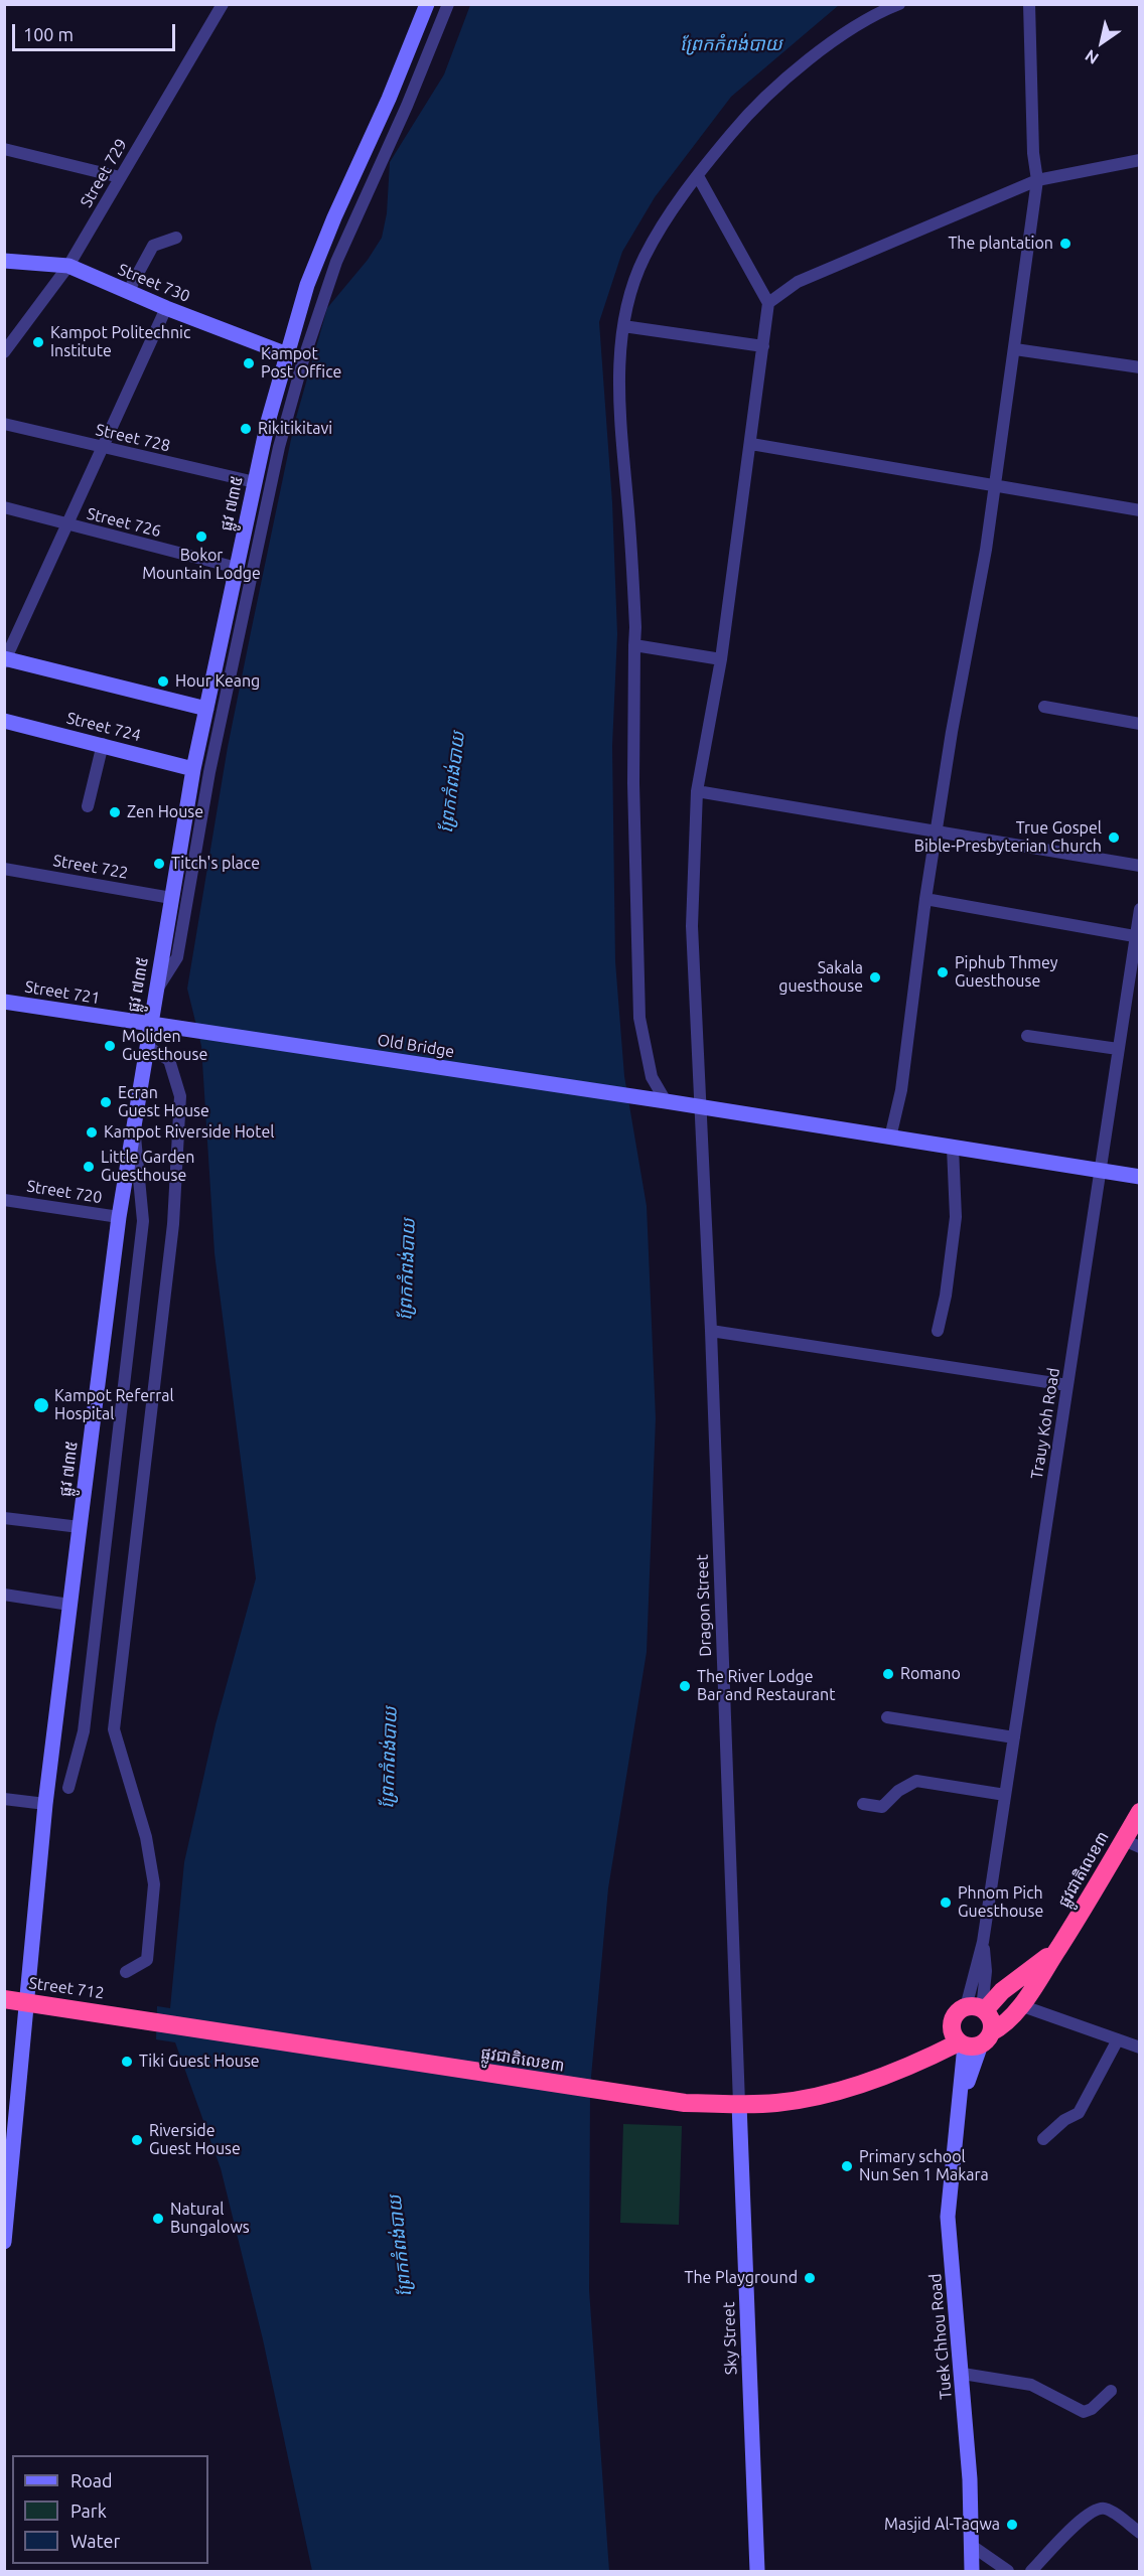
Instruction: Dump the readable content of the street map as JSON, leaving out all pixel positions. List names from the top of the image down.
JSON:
{
  "streets": {
    "highway": ["ផ្លូវជាតិលេខ៣", "Street 712"],
    "street": [
      "Street 729",
      "Street 730",
      "Street 728",
      "ផ្លូវ ៧៣៥",
      "Street 726",
      "Street 724",
      "Street 722",
      "Street 721",
      "Old Bridge",
      "Street 720",
      "Trauy Koh Road",
      "Dragon Street",
      "Tuek Chhou Road",
      "Sky Street"
    ]
  },
  "crossings": [
    ["Street 729", "Street 730"],
    ["Street 730", "ផ្លូវ ៧៣៥"],
    ["Street 728", "ផ្លូវ ៧៣៥"],
    ["ផ្លូវ ៧៣៥", "Street 726"],
    ["ផ្លូវ ៧៣៥", "Street 724"],
    ["ផ្លូវ ៧៣៥", "Street 722"],
    ["ផ្លូវ ៧៣៥", "Street 721"],
    ["ផ្លូវ ៧៣៥", "Street 720"],
    ["ផ្លូវ ៧៣៥", "Street 712"],
    ["Street 721", "Old Bridge"],
    ["Old Bridge", "Trauy Koh Road"],
    ["Old Bridge", "Dragon Street"],
    ["Trauy Koh Road", "ផ្លូវជាតិលេខ៣"],
    ["Dragon Street", "ផ្លូវជាតិលេខ៣"],
    ["Dragon Street", "Sky Street"],
    ["ផ្លូវជាតិលេខ៣", "Street 712"],
    ["ផ្លូវជាតិលេខ៣", "Tuek Chhou Road"],
    ["ផ្លូវជាតិលេខ៣", "Sky Street"]
  ],
  "water": ["ព្រែកកំពង់បាយ"],
  "places": [
    "The plantation",
    "Kampot Politechnic Institute",
    "Kampot Post Office",
    "Rikitikitavi",
    "Bokor Mountain Lodge",
    "Hour Keang",
    "Zen House",
    "True Gospel Bible-Presbyterian Church",
    "Titch's place",
    "Piphub Thmey Guesthouse",
    "Sakala guesthouse",
    "Moliden Guesthouse",
    "Ecran Guest House",
    "Kampot Riverside Hotel",
    "Little Garden Guesthouse",
    "Kampot Referral Hospital",
    "Romano",
    "The River Lodge Bar and Restaurant",
    "Phnom Pich Guesthouse",
    "Tiki Guest House",
    "Riverside Guest House",
    "Primary school Nun Sen 1 Makara",
    "Natural Bungalows",
    "The Playground",
    "Masjid Al-Taqwa"
  ],
  "legend": ["Road", "Park", "Water"],
  "scale_bar": "100 m",
  "north": "bottom left"
}
